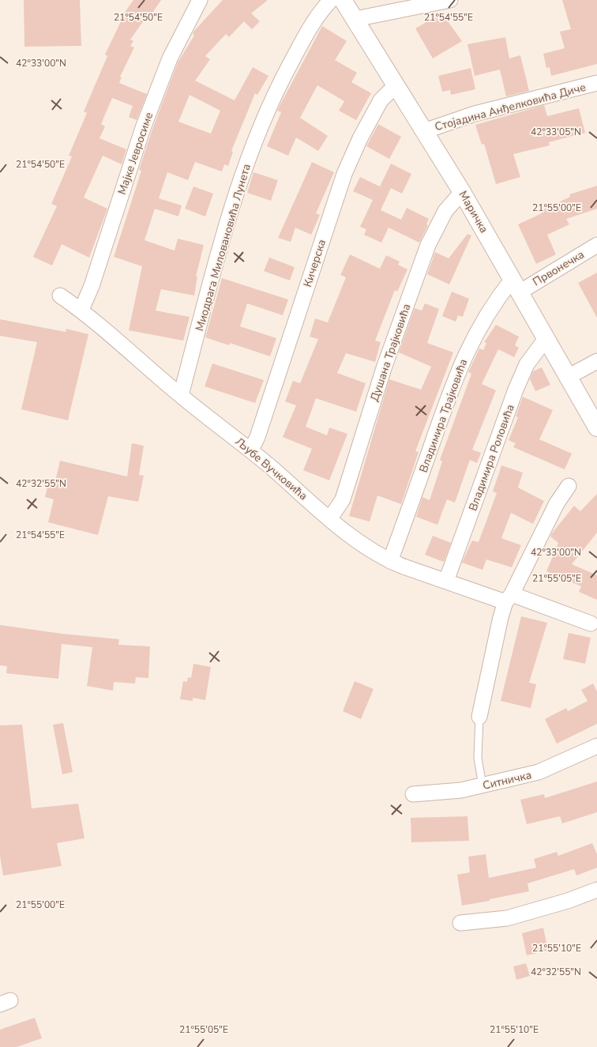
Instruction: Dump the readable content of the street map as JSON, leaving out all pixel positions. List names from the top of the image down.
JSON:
{
  "streets": {
    "street": [
      "Стојадина Анђелковића Диче",
      "Мајке Јевросиме",
      "Маричка",
      "Миодрага Миловановића Лунета",
      "Кичерска",
      "Првонечка",
      "Душана Трајковића",
      "Владимира Трајковића",
      "Владимира Роловића",
      "Љубе Вучковића",
      "Ситничка"
    ]
  },
  "crossings": [
    ["Стојадина Анђелковића Диче", "Маричка"],
    ["Мајке Јевросиме", "Љубе Вучковића"],
    ["Маричка", "Кичерска"],
    ["Маричка", "Првонечка"],
    ["Маричка", "Душана Трајковића"],
    ["Маричка", "Владимира Трајковића"],
    ["Маричка", "Владимира Роловића"],
    ["Миодрага Миловановића Лунета", "Љубе Вучковића"],
    ["Кичерска", "Љубе Вучковића"],
    ["Првонечка", "Владимира Трајковића"],
    ["Душана Трајковића", "Љубе Вучковића"],
    ["Владимира Трајковића", "Љубе Вучковића"],
    ["Владимира Роловића", "Љубе Вучковића"]
  ],
  "coordinates": [
    "21°54'50\"E",
    "21°54'55\"E",
    "42°33'00\"N",
    "42°33'05\"N",
    "21°55'00\"E",
    "42°32'55\"N",
    "21°55'05\"E",
    "21°55'10\"E"
  ]
}
